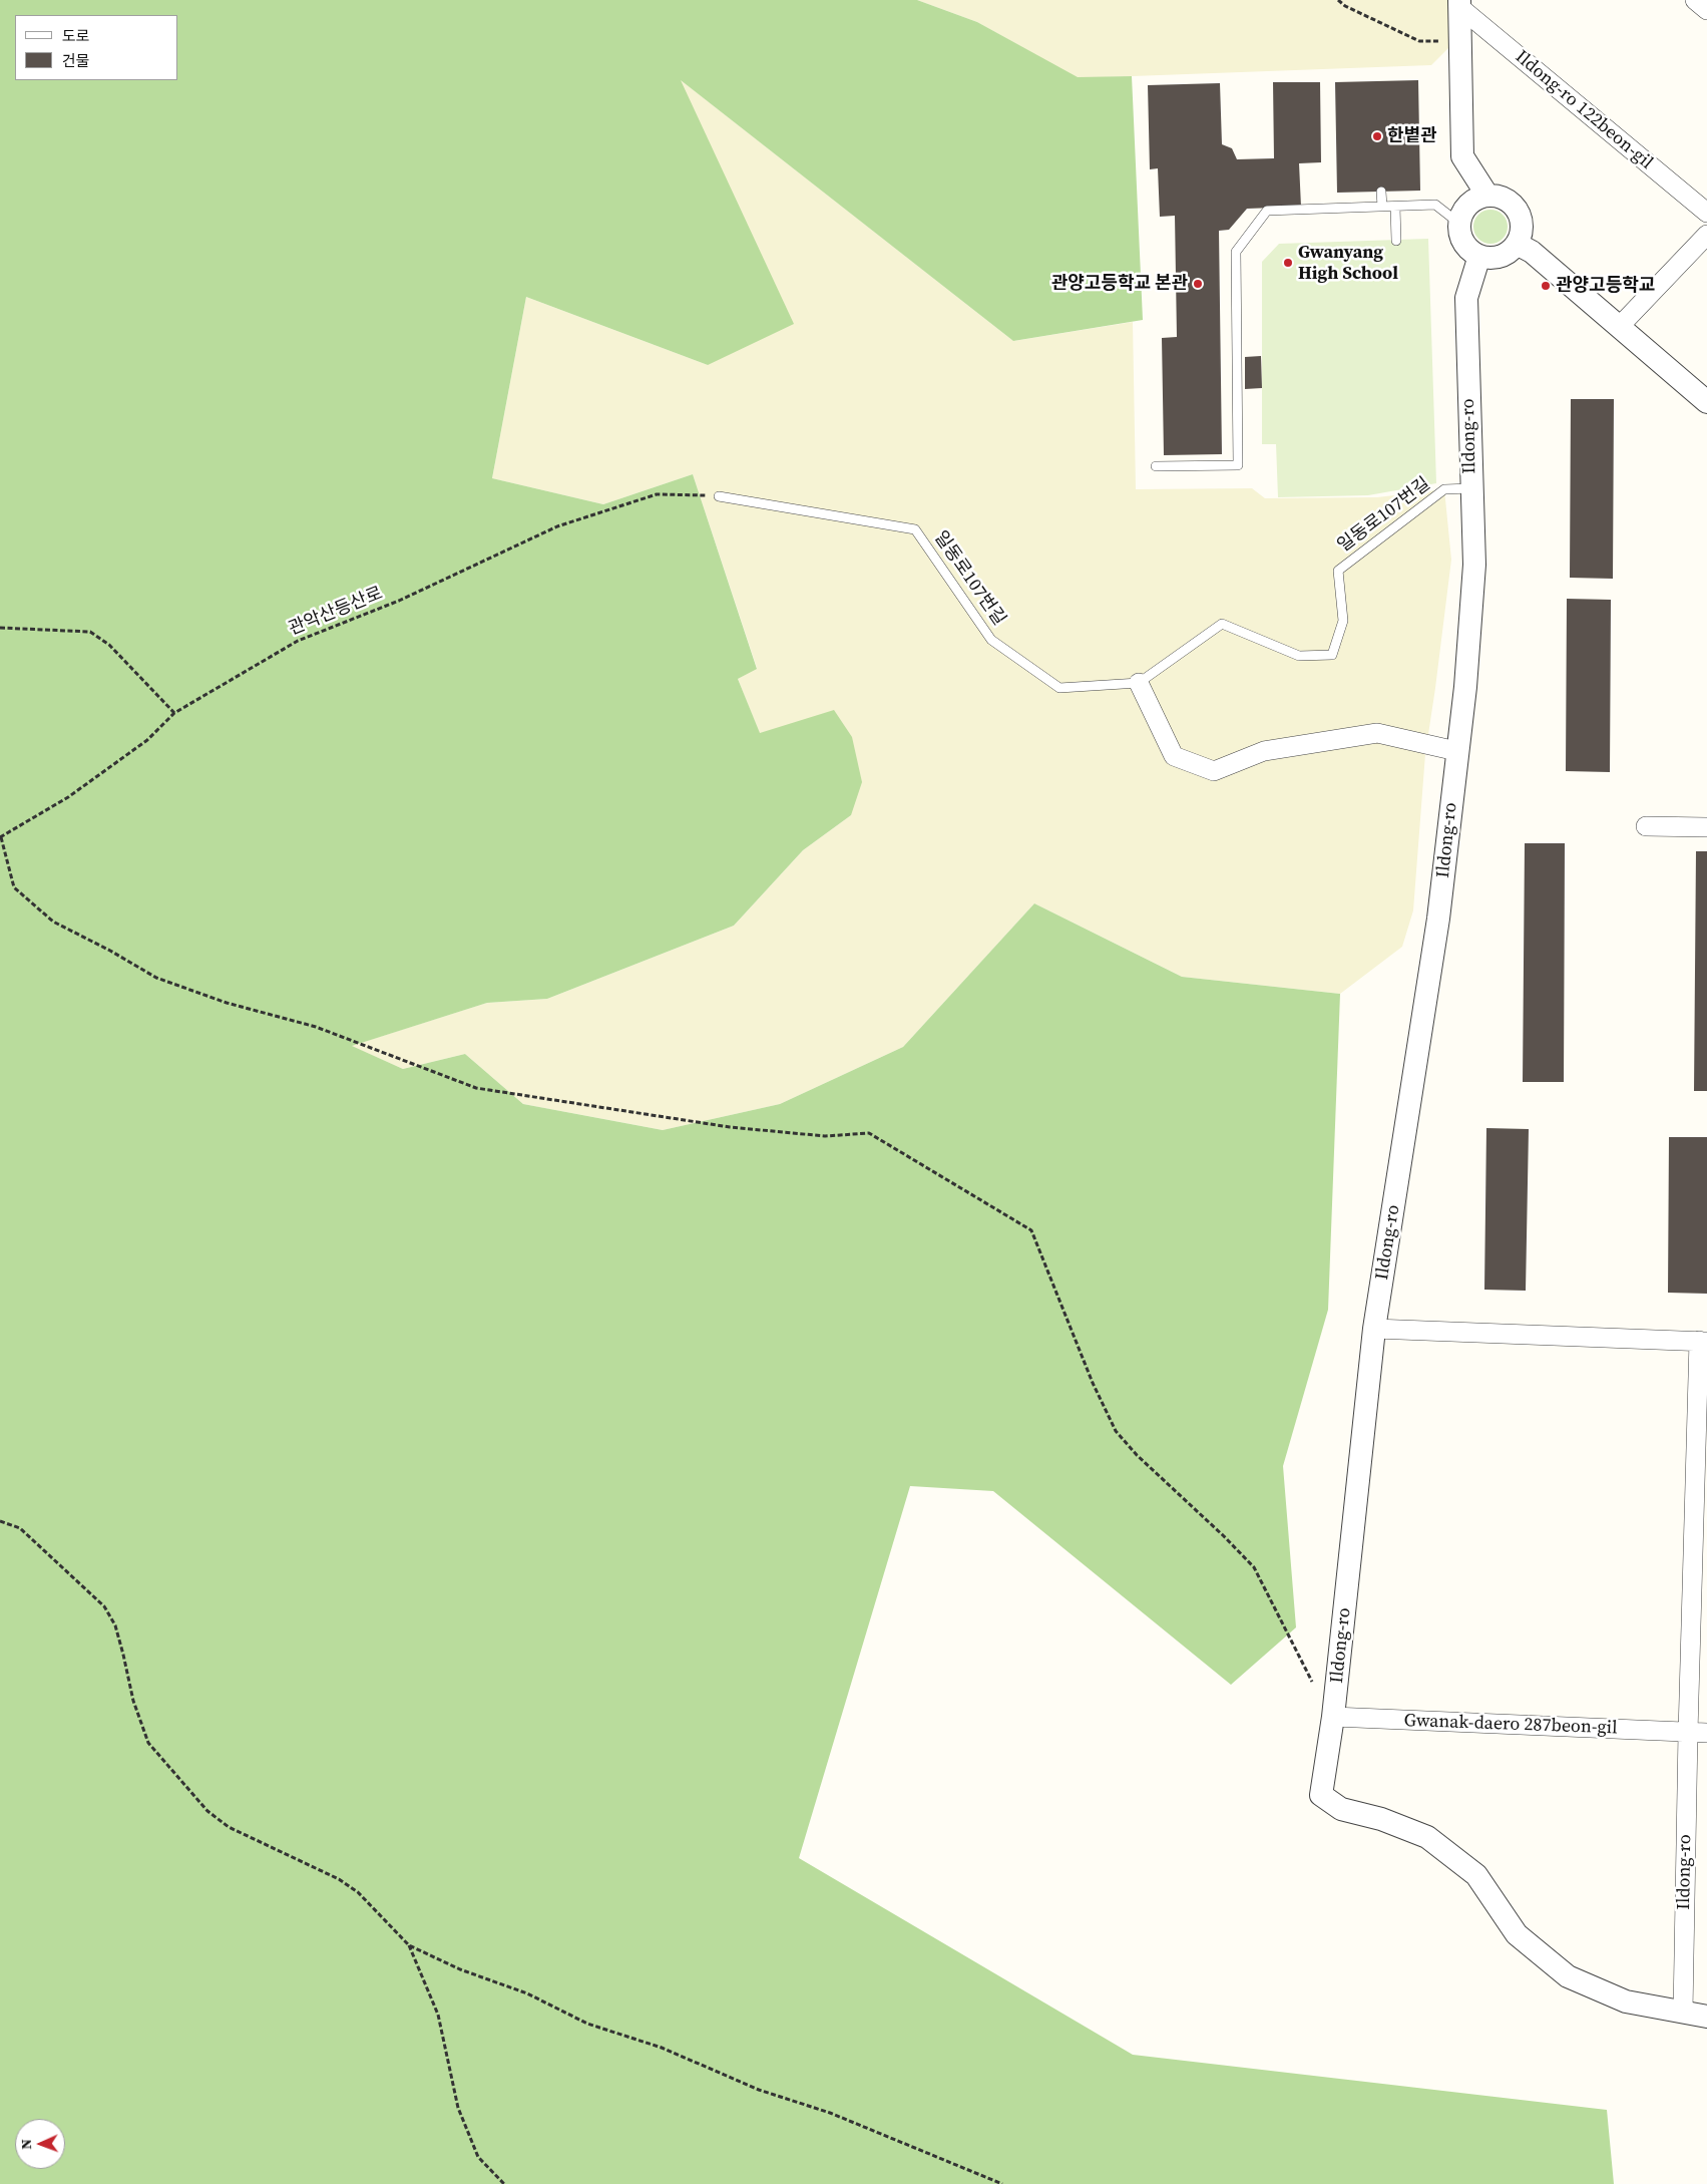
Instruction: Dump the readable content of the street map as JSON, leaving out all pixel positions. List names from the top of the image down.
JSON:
{
  "streets": {
    "street": ["Ildong-ro 122beon-gil", "Ildong-ro", "Gwanak-daero 287beon-gil"],
    "lane": ["일동로107번길"],
    "path": ["관악산등산로"]
  },
  "crossings": [
    ["Ildong-ro", "일동로107번길"],
    ["Ildong-ro", "Gwanak-daero 287beon-gil"],
    ["일동로107번길", "관악산등산로"]
  ],
  "places": [
    "한볕관",
    "Gwanyang High School",
    "관양고등학교 본관",
    "관양고등학교"
  ],
  "legend": ["도로", "건물"],
  "north": "left"
}
